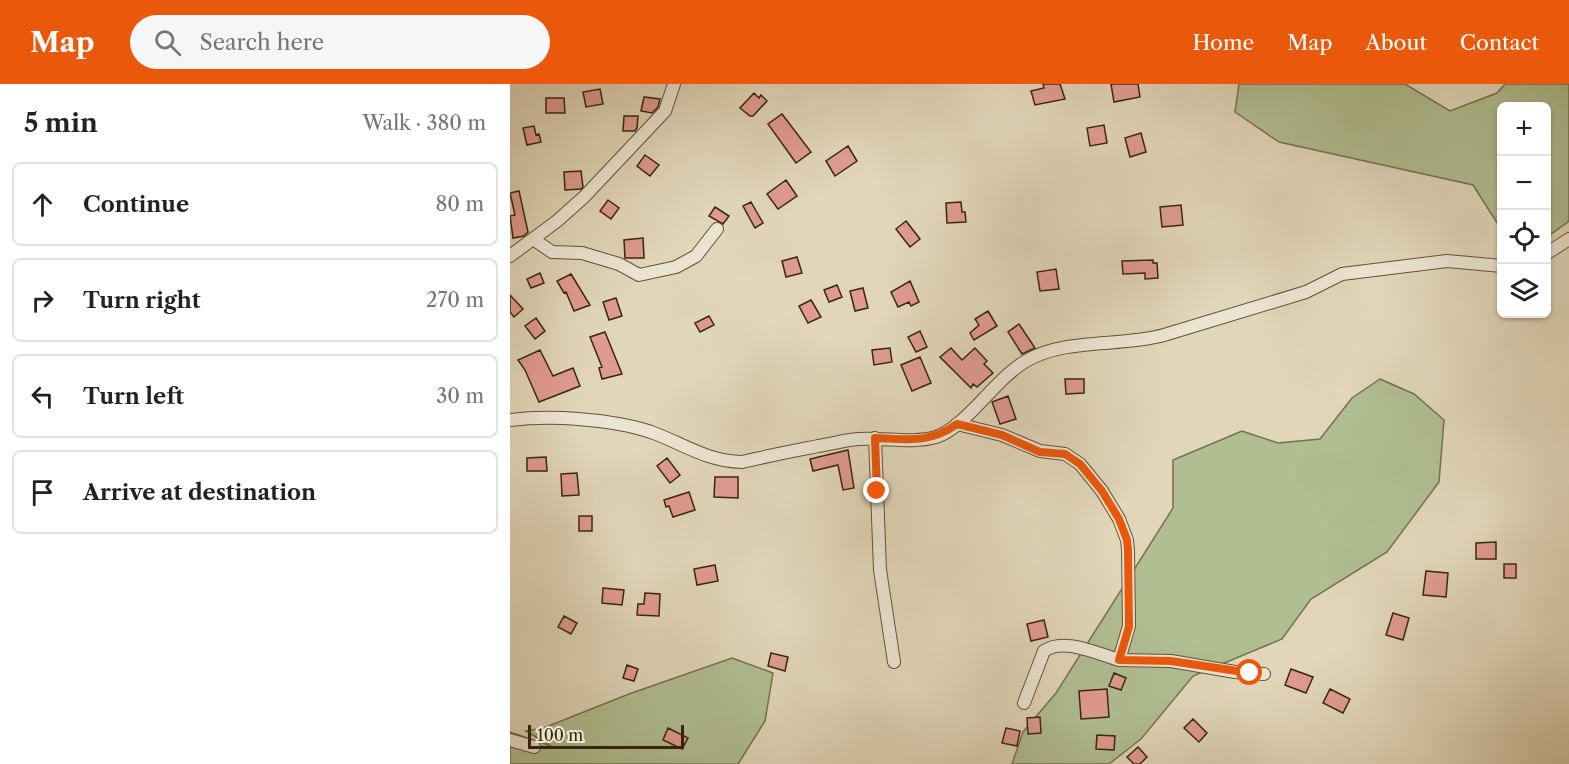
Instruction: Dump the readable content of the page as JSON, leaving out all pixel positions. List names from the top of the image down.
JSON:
{
  "scale_bar": "100 m",
  "page": {
    "header": "Map",
    "search": "Search here",
    "nav": [
      "Home",
      "Map",
      "About",
      "Contact"
    ],
    "heading": ["5 min", "Walk · 380 m"],
    "map_buttons": ["+", "−"],
    "list": [
      ["Continue", "80 m"],
      ["Turn right", "270 m"],
      ["Turn left", "30 m"],
      "Arrive at destination"
    ],
    "scale": "100 m"
  }
}
